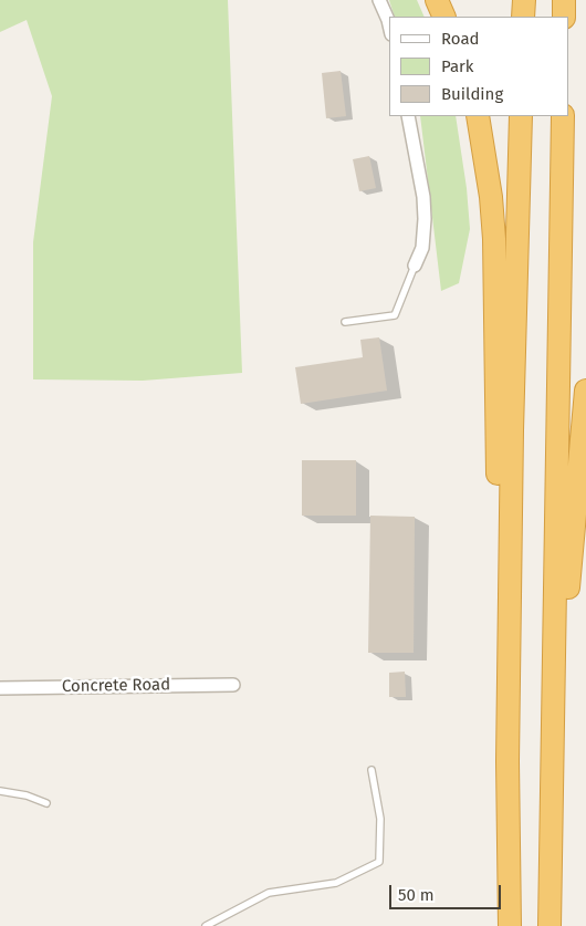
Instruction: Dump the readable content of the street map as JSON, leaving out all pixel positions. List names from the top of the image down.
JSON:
{
  "streets": {
    "street": ["Concrete Road"]
  },
  "legend": ["Road", "Park", "Building"],
  "scale_bar": "50 m"
}
